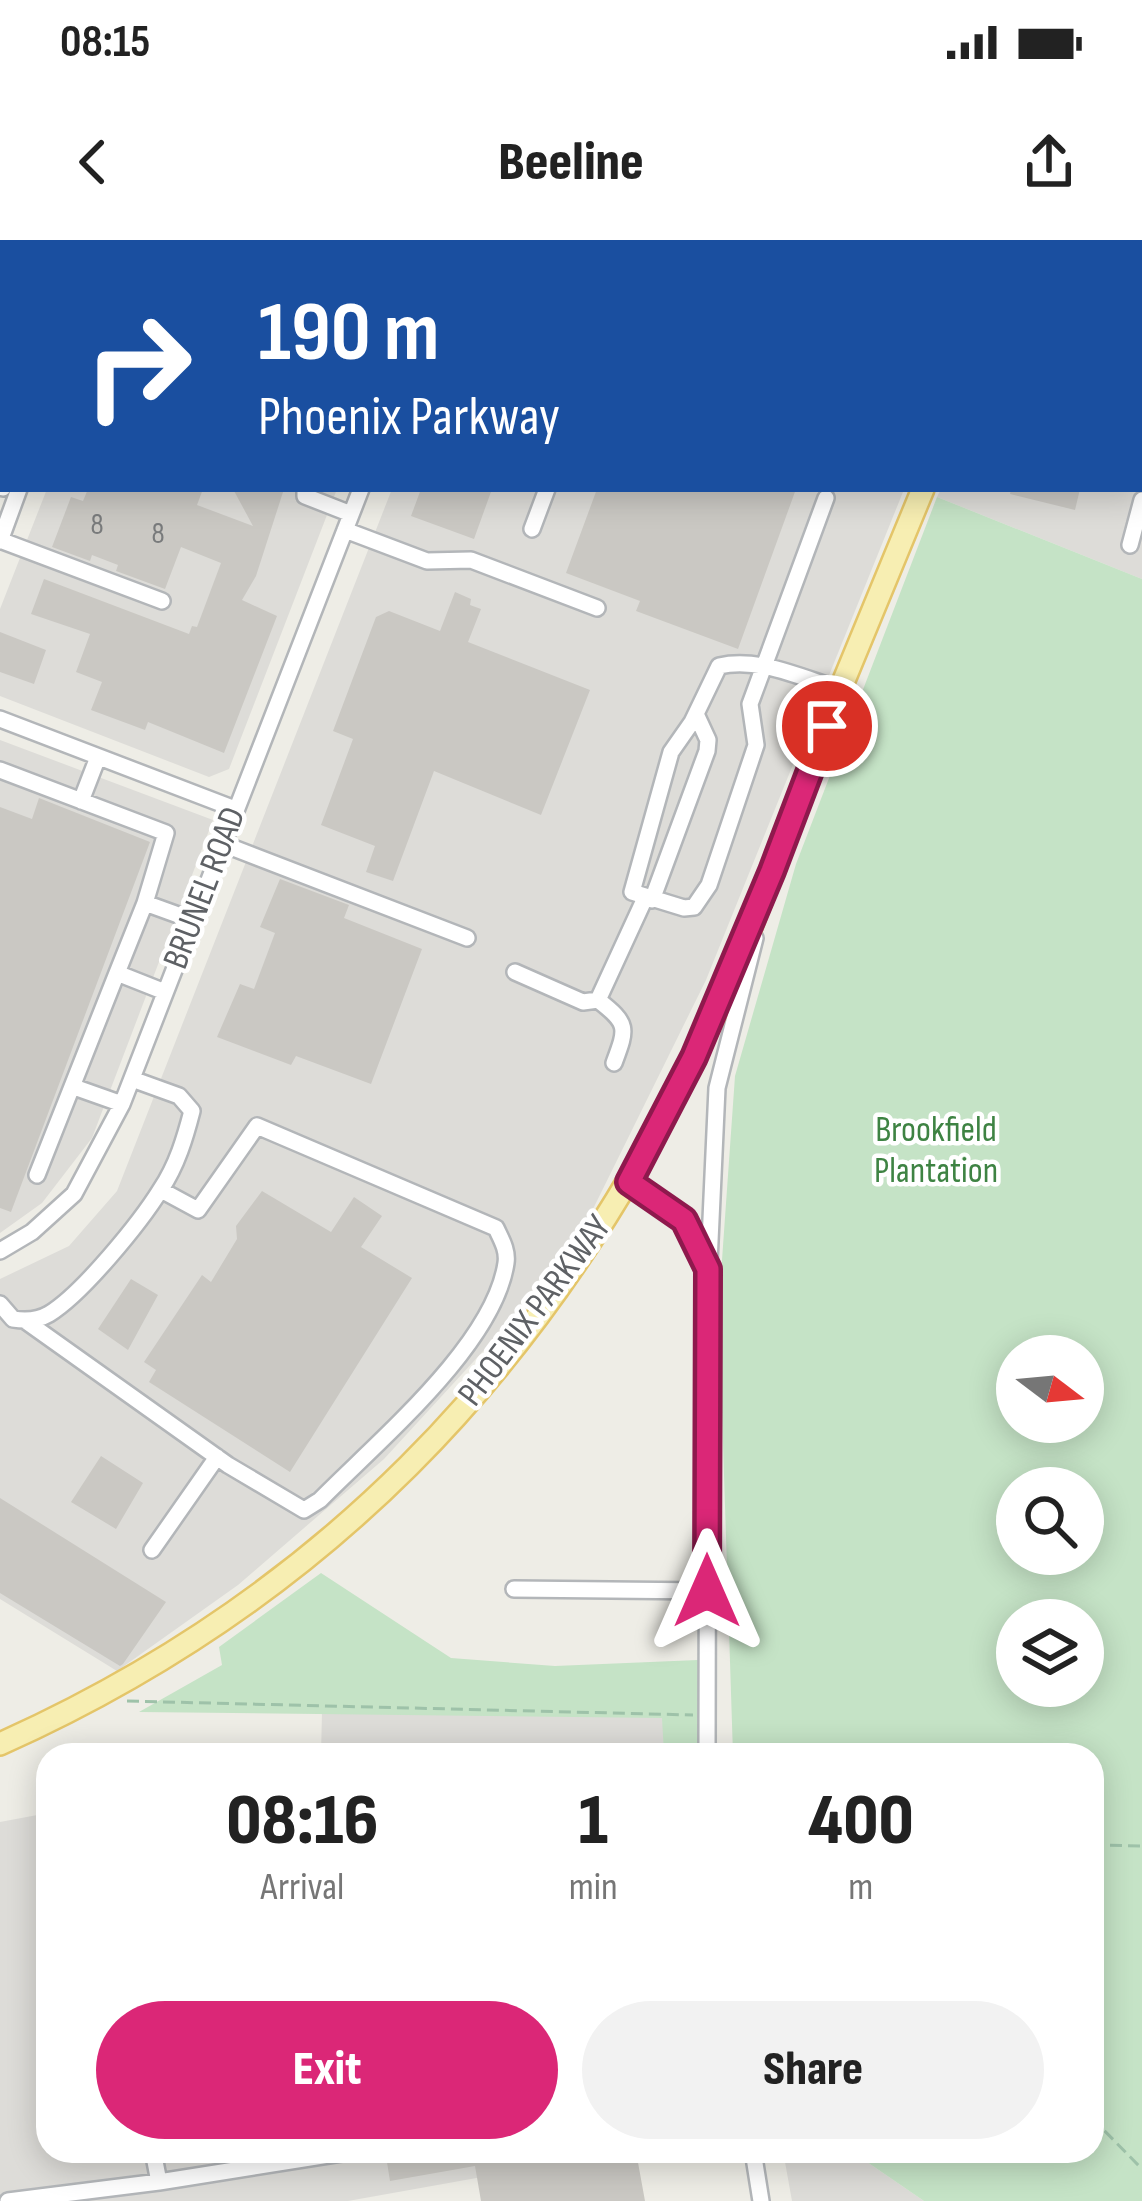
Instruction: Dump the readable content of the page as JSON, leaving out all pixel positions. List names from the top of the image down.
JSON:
{
  "streets": {
    "main road": ["PHOENIX PARKWAY"],
    "street": ["BRUNEL ROAD"]
  },
  "parks": ["Brookfield Plantation"],
  "house_numbers": ["8", "8"],
  "north": "right",
  "page": {
    "status": "08:15",
    "header": "Beeline",
    "turn": ["190 m", "Phoenix Parkway"],
    "eta": [
      "08:16",
      "Arrival",
      "1",
      "min",
      "400",
      "m"
    ],
    "buttons": ["Exit", "Share"]
  }
}
